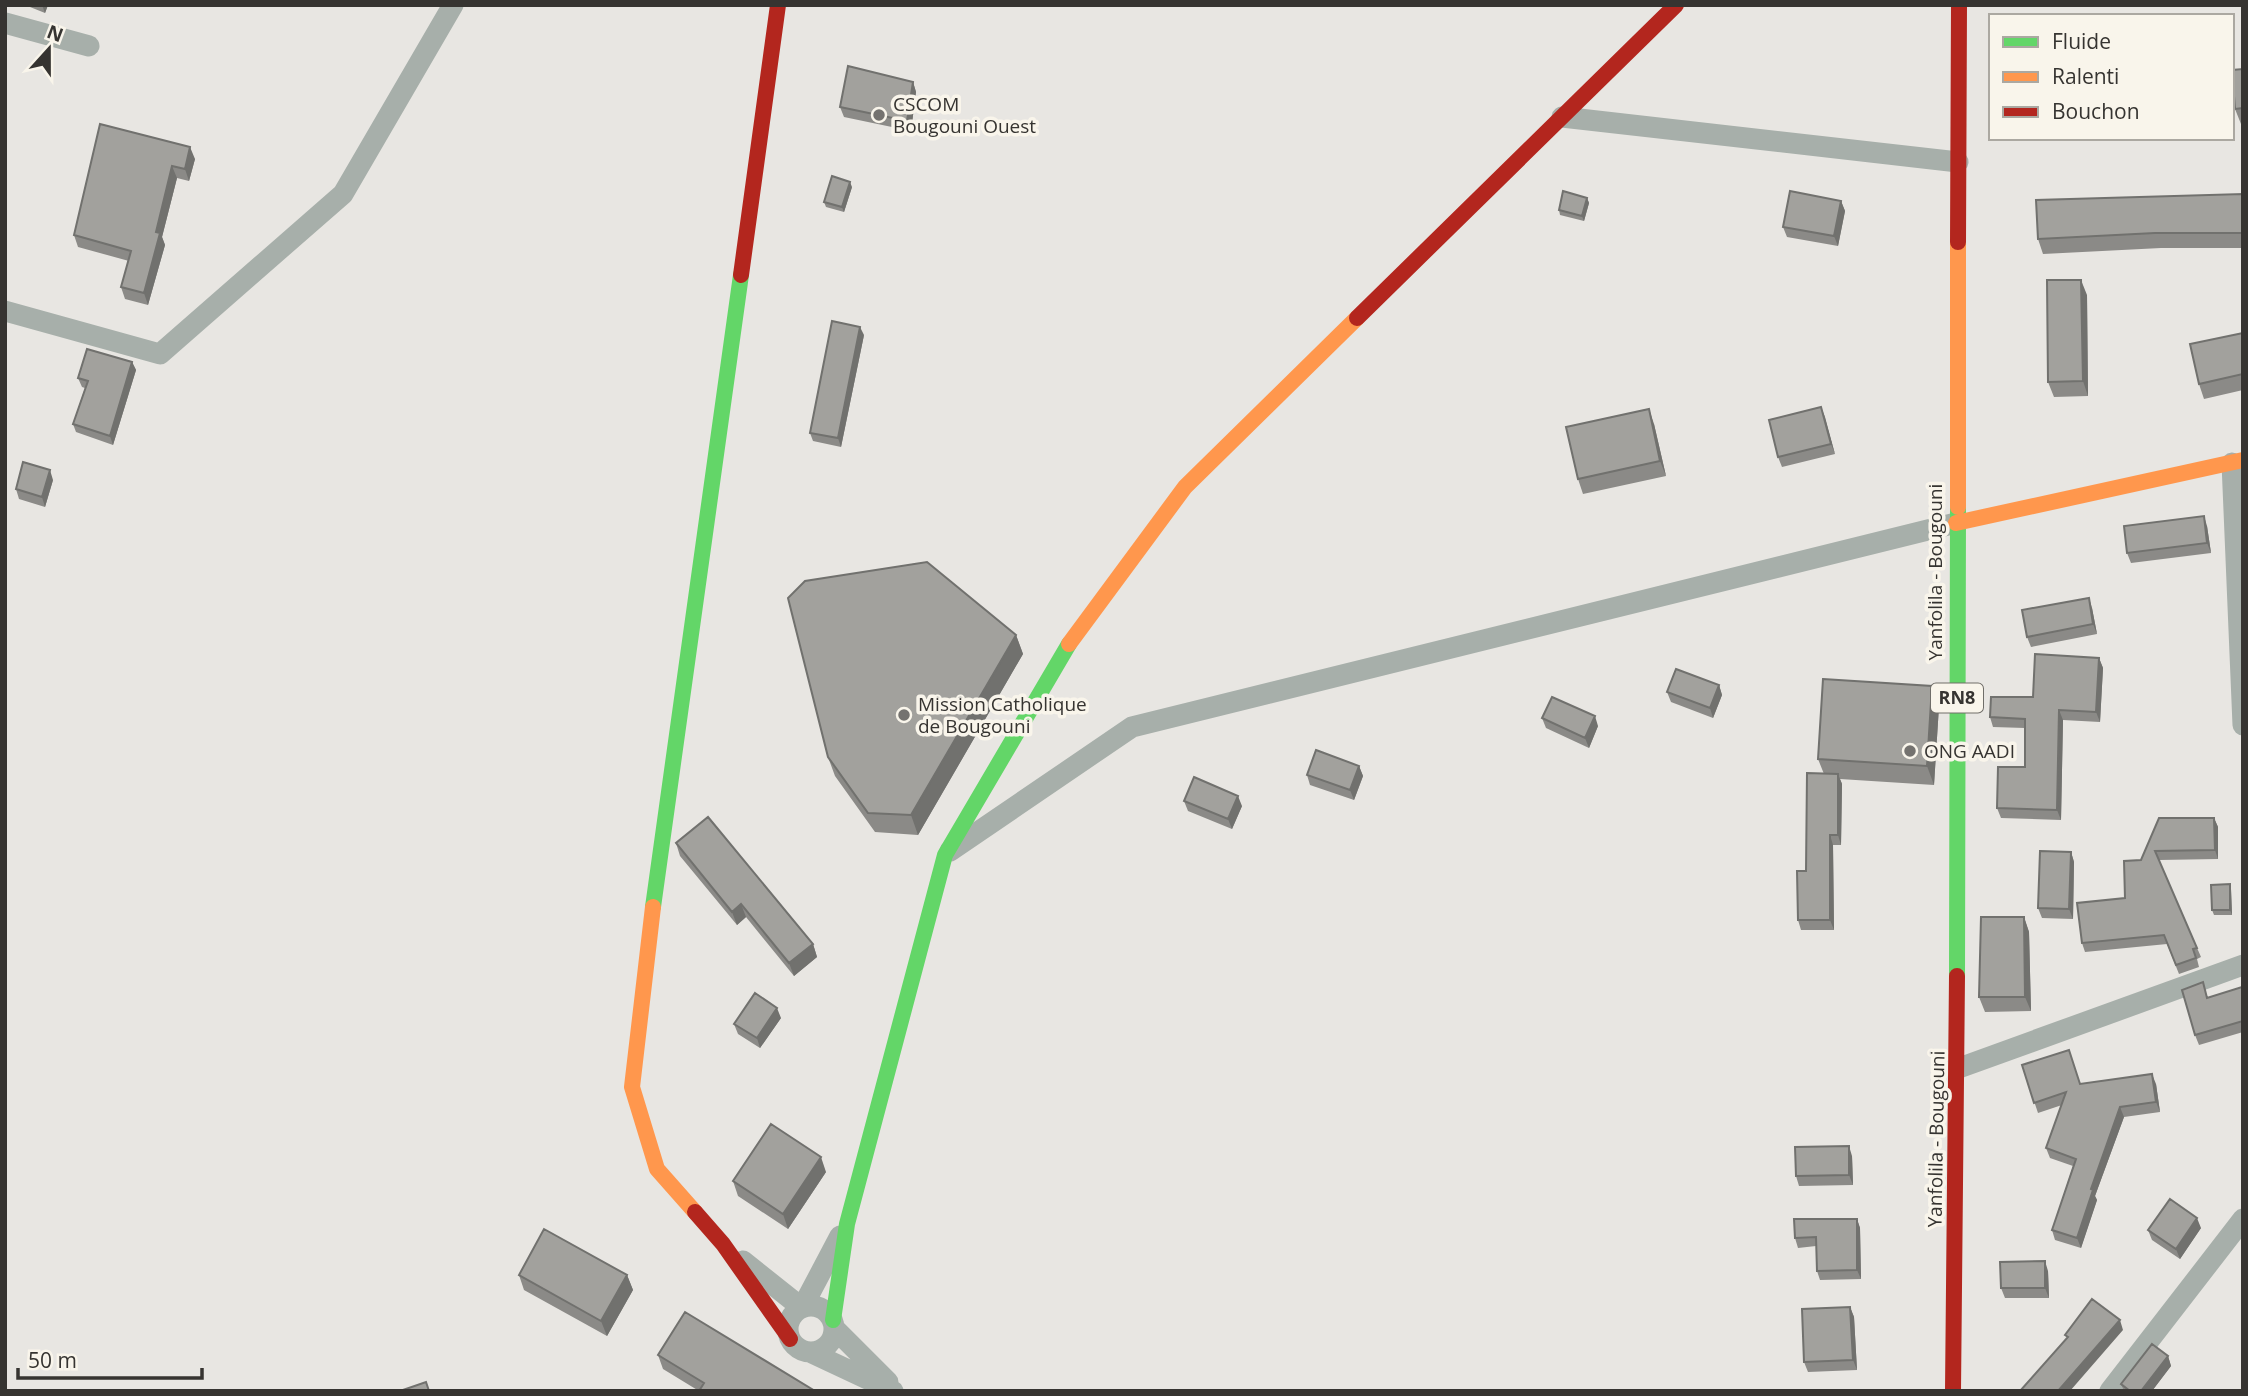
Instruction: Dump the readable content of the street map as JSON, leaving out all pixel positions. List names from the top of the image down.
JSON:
{
  "streets": {
    "street": ["Yanfolila - Bougouni", "RN8"]
  },
  "places": ["CSCOM Bougouni Ouest", "Mission Catholique de Bougouni", "ONG AADI"],
  "legend": ["Fluide", "Ralenti", "Bouchon"],
  "scale_bar": "50 m",
  "north": "top"
}
